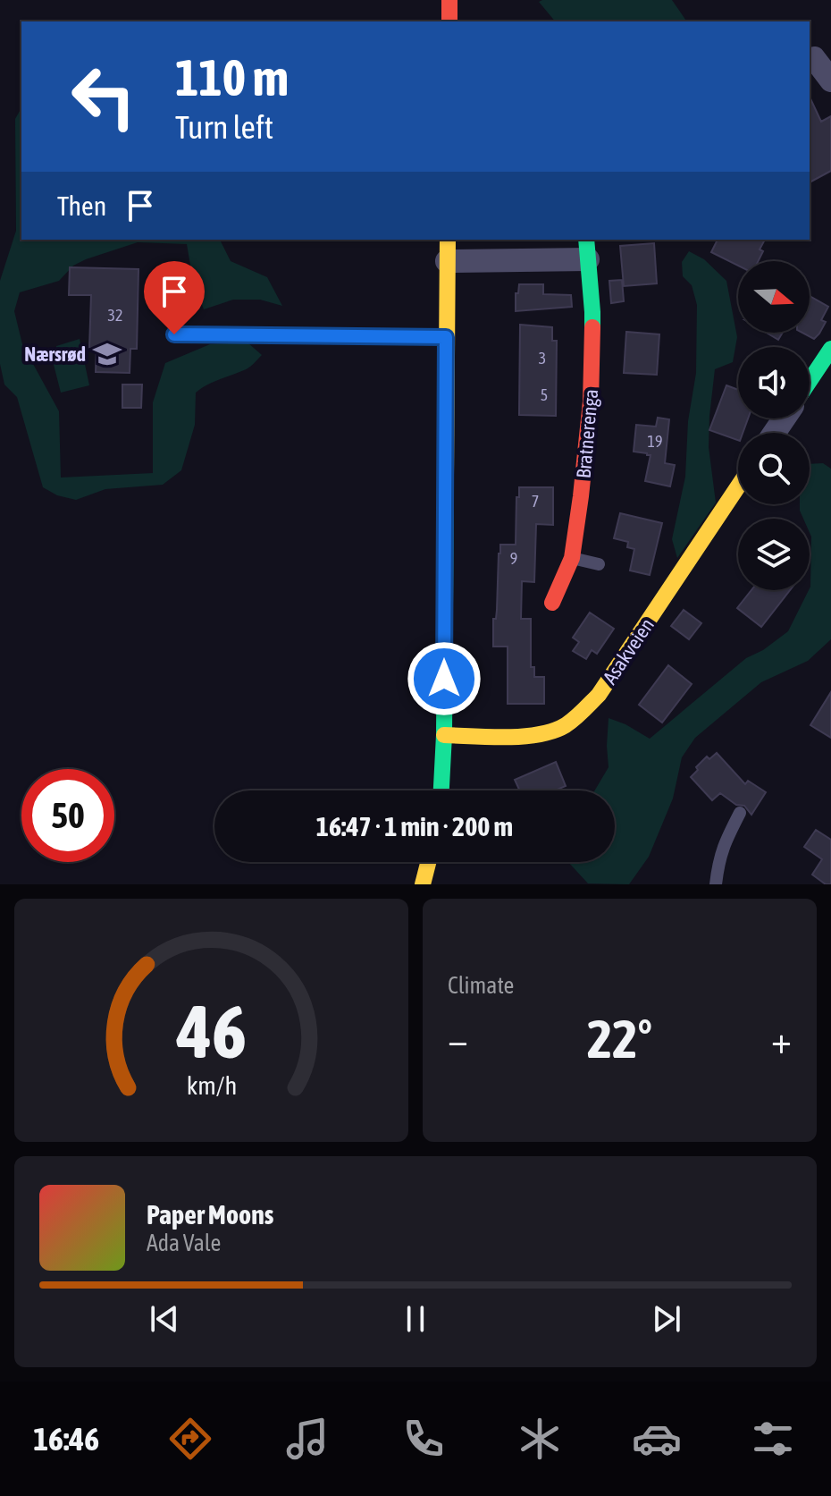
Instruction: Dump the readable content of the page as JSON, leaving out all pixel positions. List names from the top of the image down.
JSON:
{
  "streets": {
    "street": ["Bratnerenga", "Asakveien"]
  },
  "places": {
    "school or university": ["Nærsrød"]
  },
  "house_numbers": [
    "32",
    "3",
    "5",
    "19",
    "7",
    "9"
  ],
  "north": "right",
  "page": {
    "turn": ["110 m", "Turn left"],
    "then": "Then",
    "limit": "50",
    "trip": "16:47 · 1 min · 200 m",
    "tile": "Climate",
    "heat": ["−", "22°", "+"],
    "song": ["Paper Moons", "Ada Vale"],
    "tabs": "16:46",
    "gauge": ["46", "km/h"]
  }
}
